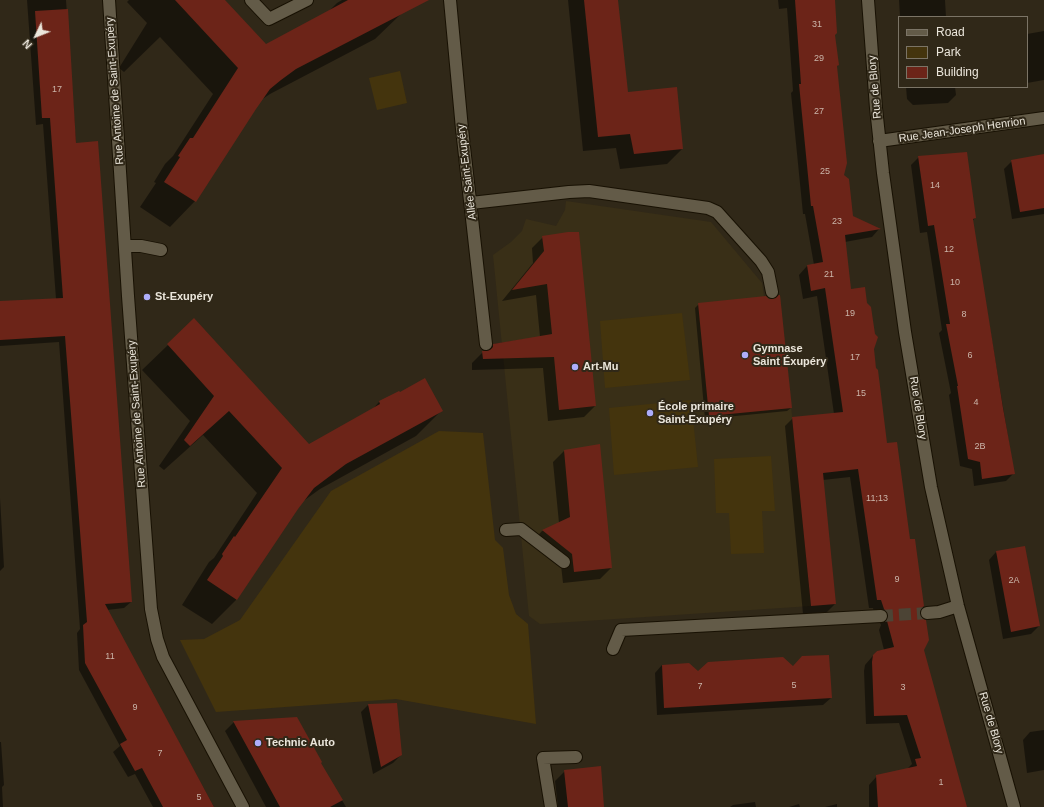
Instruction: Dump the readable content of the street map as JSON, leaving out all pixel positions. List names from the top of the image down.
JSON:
{
  "streets": {
    "street": [
      "Rue de Blory",
      "Rue Antoine de Saint-Exupéry",
      "Rue Jean-Joseph Henrion",
      "Allée Saint-Exupéry"
    ]
  },
  "crossings": [
    ["Rue de Blory", "Rue Jean-Joseph Henrion"]
  ],
  "places": [
    "St-Exupéry",
    "Gymnase Saint Éxupéry",
    "Art-Mu",
    "École primaire Saint-Exupéry",
    "Technic Auto"
  ],
  "house_numbers": [
    "31",
    "29",
    "17",
    "27",
    "25",
    "14",
    "23",
    "12",
    "21",
    "10",
    "19",
    "8",
    "6",
    "17",
    "15",
    "4",
    "2B",
    "11;13",
    "9",
    "2A",
    "11",
    "5",
    "7",
    "3",
    "9",
    "7",
    "1",
    "5"
  ],
  "legend": ["Road", "Park", "Building"],
  "north": "bottom left"
}
